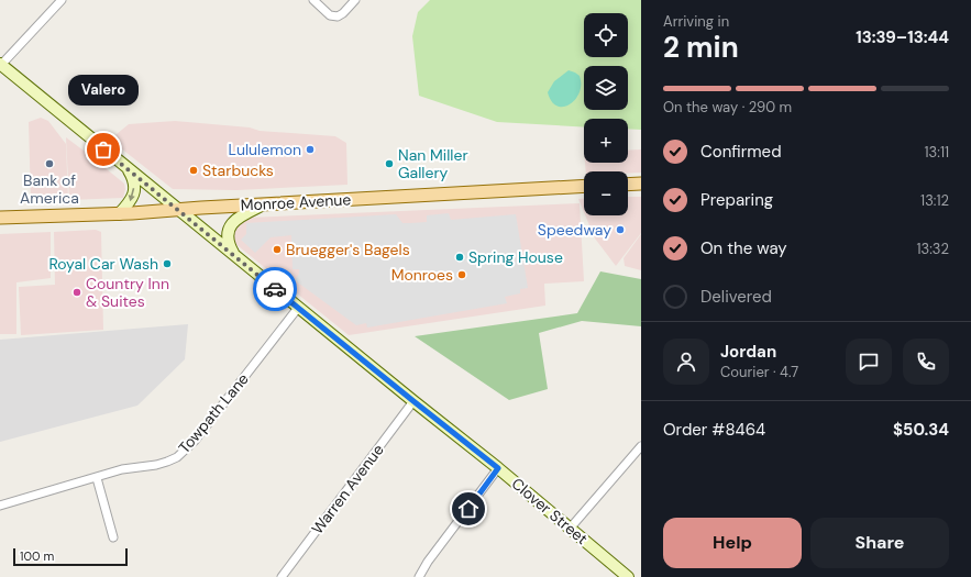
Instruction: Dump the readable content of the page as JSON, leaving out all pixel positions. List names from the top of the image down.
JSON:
{
  "streets": {
    "main road": ["Monroe Avenue", "Clover Street"],
    "street": ["Towpath Lane", "Warren Avenue"]
  },
  "crossings": [
    ["Monroe Avenue", "Clover Street"],
    ["Towpath Lane", "Clover Street"],
    ["Warren Avenue", "Clover Street"]
  ],
  "places": [
    "Valero",
    "Lululemon",
    "Bank of America",
    "Nan Miller Gallery",
    "Starbucks",
    "Speedway",
    "Bruegger's Bagels",
    "Spring House",
    "Royal Car Wash",
    "Monroes",
    "Country Inn & Suites"
  ],
  "scale_bar": "100 m",
  "page": {
    "heading": ["2 min", "Arriving in", "13:39–13:44"],
    "panel": [
      "Jordan",
      "Courier · 4.7",
      "Order #8464",
      "$50.34"
    ],
    "map_buttons": ["+", "−"],
    "bubble": "Valero",
    "bar": "On the way · 290 m",
    "list": [
      ["Confirmed", "13:11"],
      ["Preparing", "13:12"],
      ["On the way", "13:32"],
      "Delivered"
    ],
    "buttons": ["Help", "Share"],
    "scale": "100 m"
  }
}
